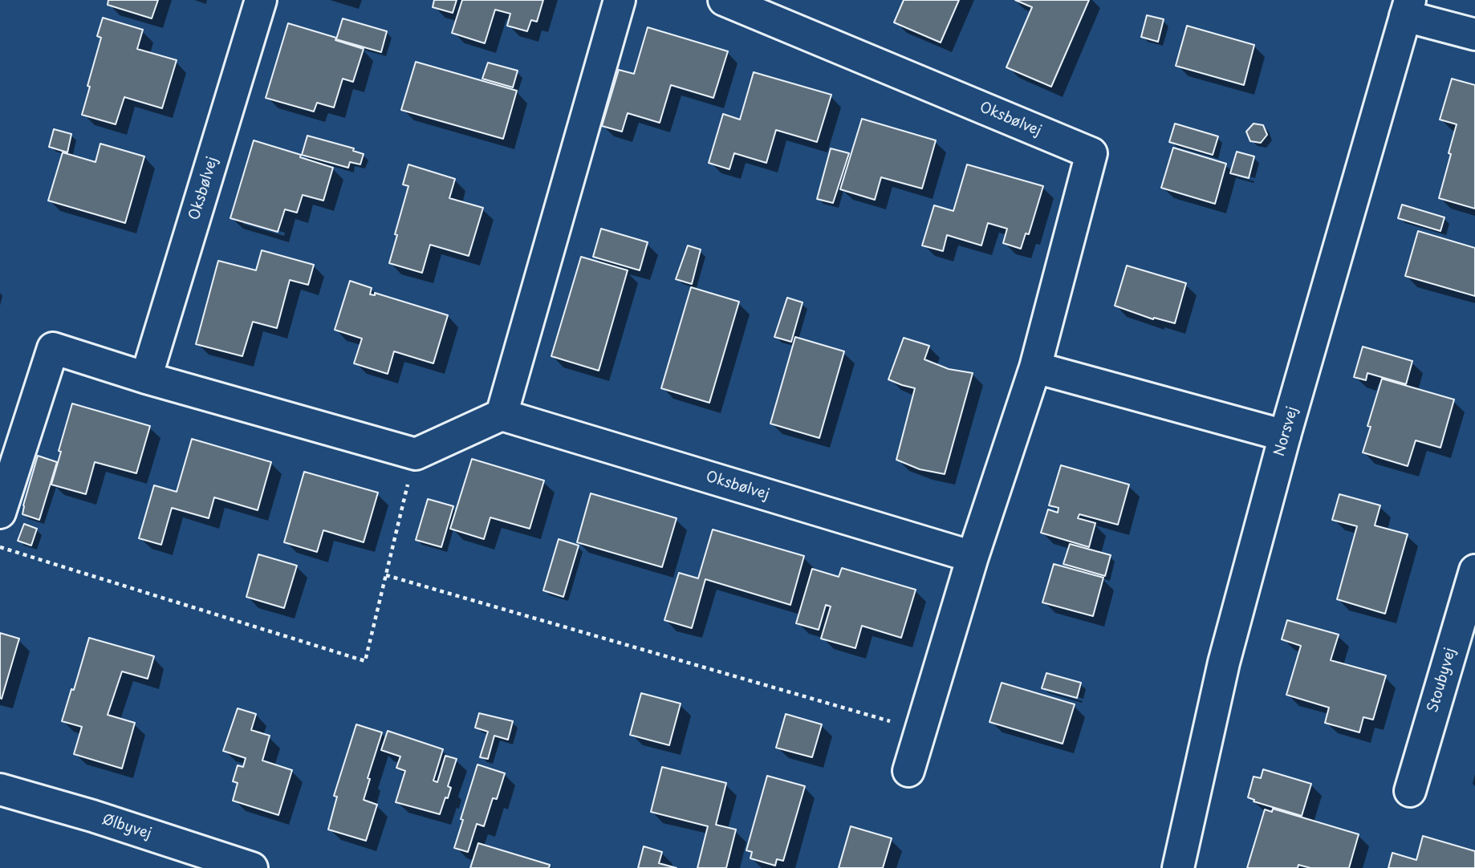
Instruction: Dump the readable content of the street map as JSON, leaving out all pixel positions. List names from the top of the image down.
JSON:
{
  "streets": {
    "street": [
      "Oksbølvej",
      "Norsvej",
      "Stoubyvej",
      "Ølbyvej"
    ]
  }
}
